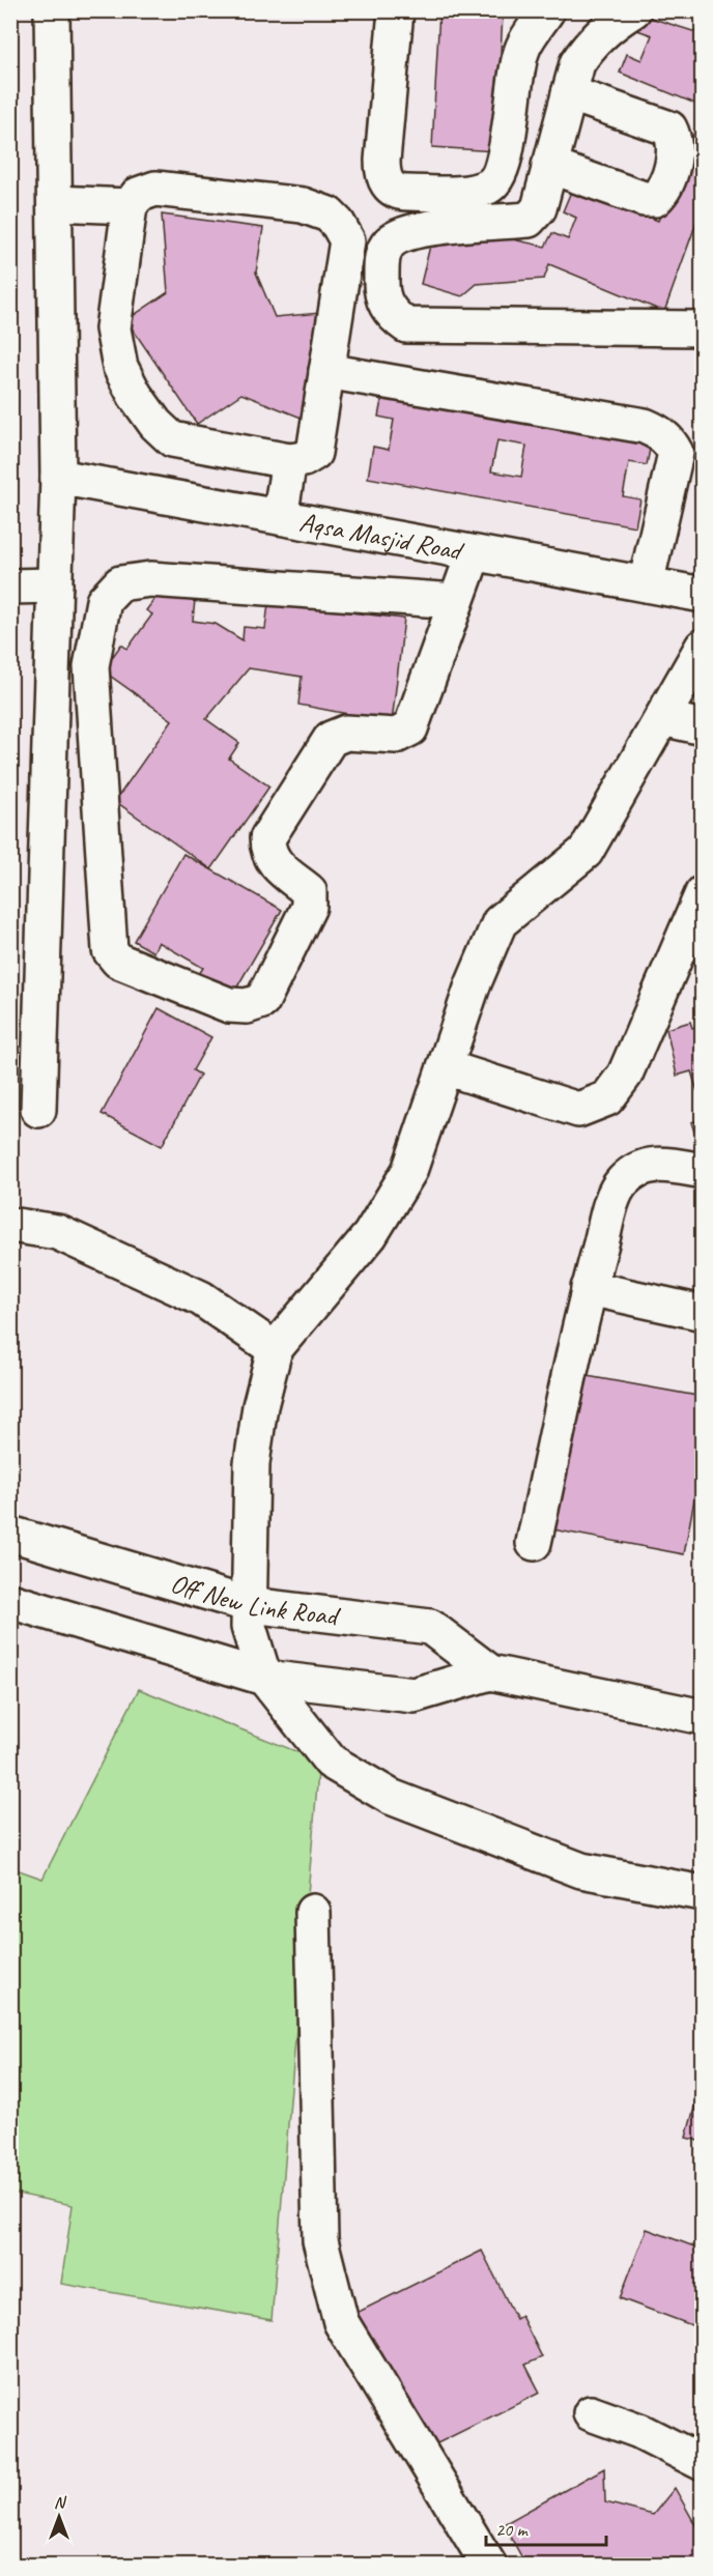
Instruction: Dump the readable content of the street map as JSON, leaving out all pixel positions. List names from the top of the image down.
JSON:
{
  "streets": {
    "street": ["Aqsa Masjid Road", "Off New Link Road"]
  },
  "scale_bar": "20 m",
  "north": "top"
}
